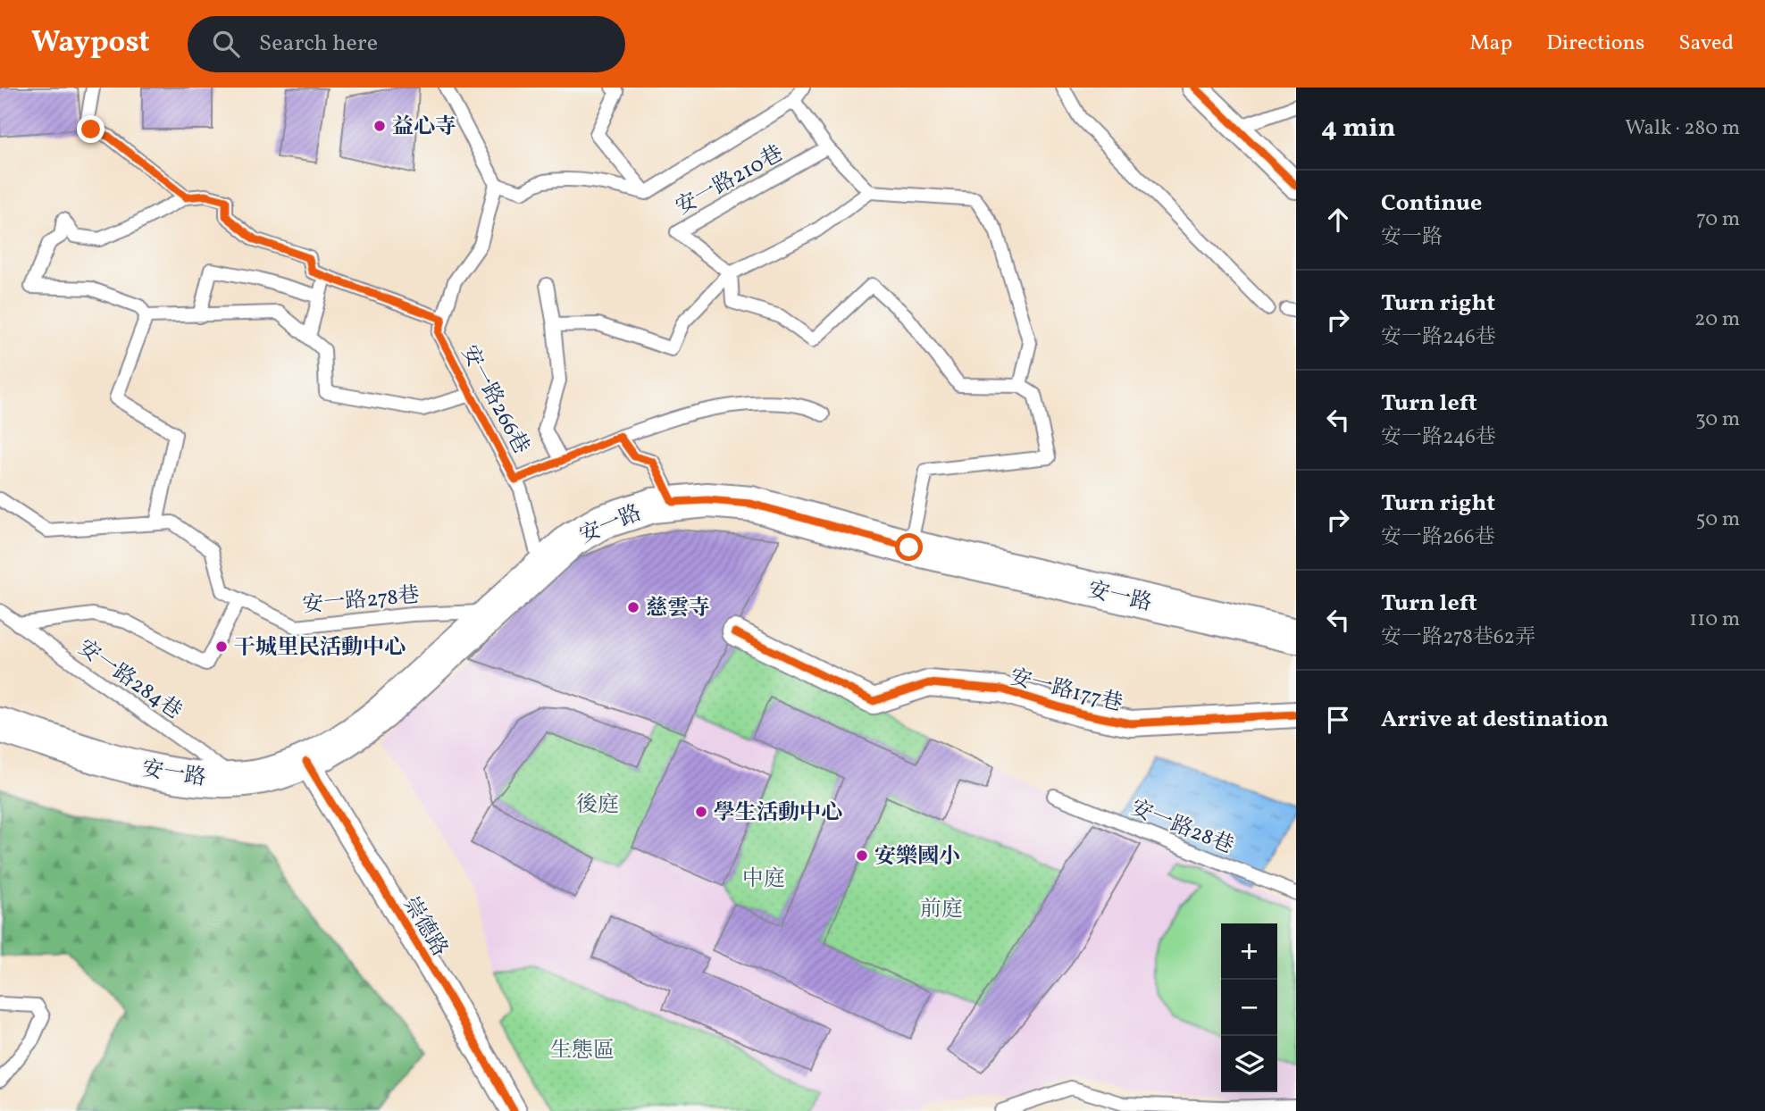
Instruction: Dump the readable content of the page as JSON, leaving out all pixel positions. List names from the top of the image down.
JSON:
{
  "streets": {
    "main road": ["安一路"],
    "street": ["安一路177巷", "崇德路"],
    "lane": [
      "安一路210巷",
      "安一路266巷",
      "安一路278巷",
      "安一路284巷",
      "安一路28巷"
    ]
  },
  "crossings": [
    ["安一路266巷", "安一路"],
    ["安一路", "安一路278巷"],
    ["安一路", "安一路284巷"],
    ["安一路", "崇德路"]
  ],
  "parks": [
    "後庭",
    "中庭",
    "前庭",
    "生態區"
  ],
  "places": [
    "益心寺",
    "慈雲寺",
    "干城里民活動中心",
    "學生活動中心",
    "安樂國小"
  ],
  "page": {
    "header": "Waypost",
    "search": "Search here",
    "nav": ["Map", "Directions", "Saved"],
    "heading": ["4 min", "Walk · 280 m"],
    "list": [
      ["Continue", "安一路", "70 m"],
      ["Turn right", "安一路246巷", "20 m"],
      ["Turn left", "安一路246巷", "30 m"],
      ["Turn right", "安一路266巷", "50 m"],
      ["Turn left", "安一路278巷62弄", "110 m"],
      "Arrive at destination"
    ],
    "map_buttons": ["+", "−"]
  }
}
